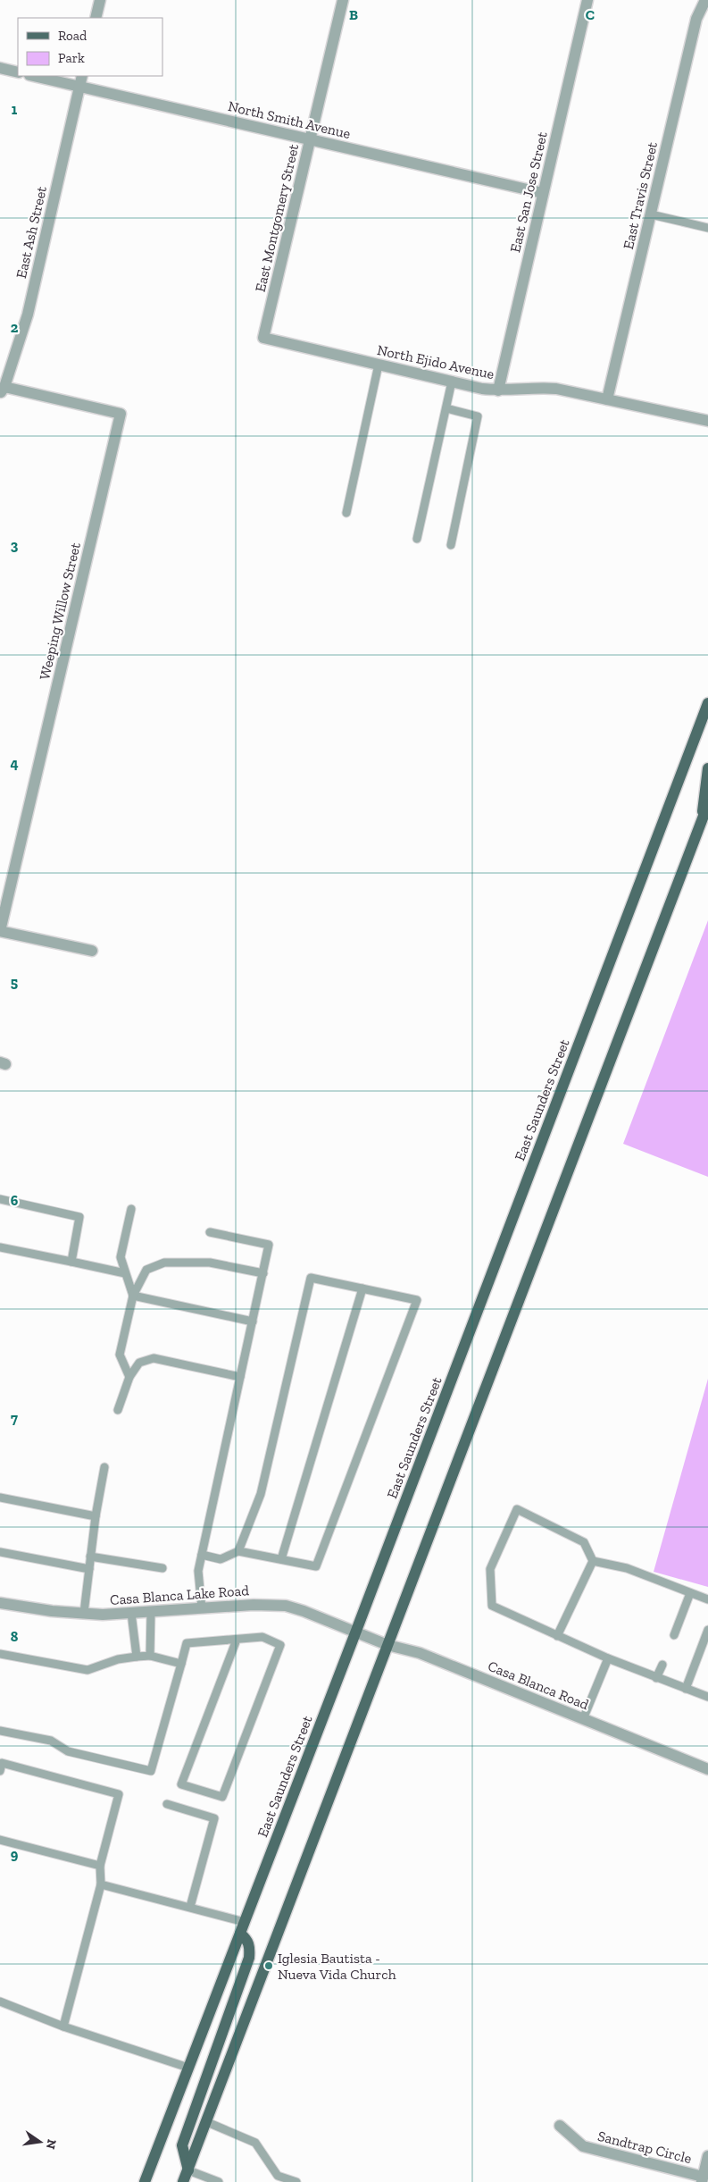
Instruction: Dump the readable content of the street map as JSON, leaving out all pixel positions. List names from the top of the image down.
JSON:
{
  "streets": {
    "main road": ["East Saunders Street"],
    "street": [
      "North Smith Avenue",
      "East San Jose Street",
      "East Travis Street",
      "East Montgomery Street",
      "East Ash Street",
      "North Ejido Avenue",
      "Weeping Willow Street",
      "Casa Blanca Lake Road",
      "Casa Blanca Road",
      "Sandtrap Circle"
    ]
  },
  "crossings": [
    ["North Smith Avenue", "East San Jose Street"],
    ["North Smith Avenue", "East Montgomery Street"],
    ["North Smith Avenue", "East Ash Street"],
    ["East San Jose Street", "North Ejido Avenue"],
    ["East Travis Street", "North Ejido Avenue"],
    ["East Montgomery Street", "North Ejido Avenue"],
    ["East Ash Street", "Weeping Willow Street"],
    ["East Saunders Street", "Casa Blanca Lake Road"],
    ["East Saunders Street", "Casa Blanca Road"],
    ["Casa Blanca Lake Road", "Casa Blanca Road"]
  ],
  "places": ["Iglesia Bautista - Nueva Vida Church"],
  "legend": ["Road", "Park"],
  "north": "right",
  "grid": {
    "columns": ["B", "C"],
    "rows": [
      "1",
      "2",
      "3",
      "4",
      "5",
      "6",
      "7",
      "8",
      "9"
    ]
  }
}
